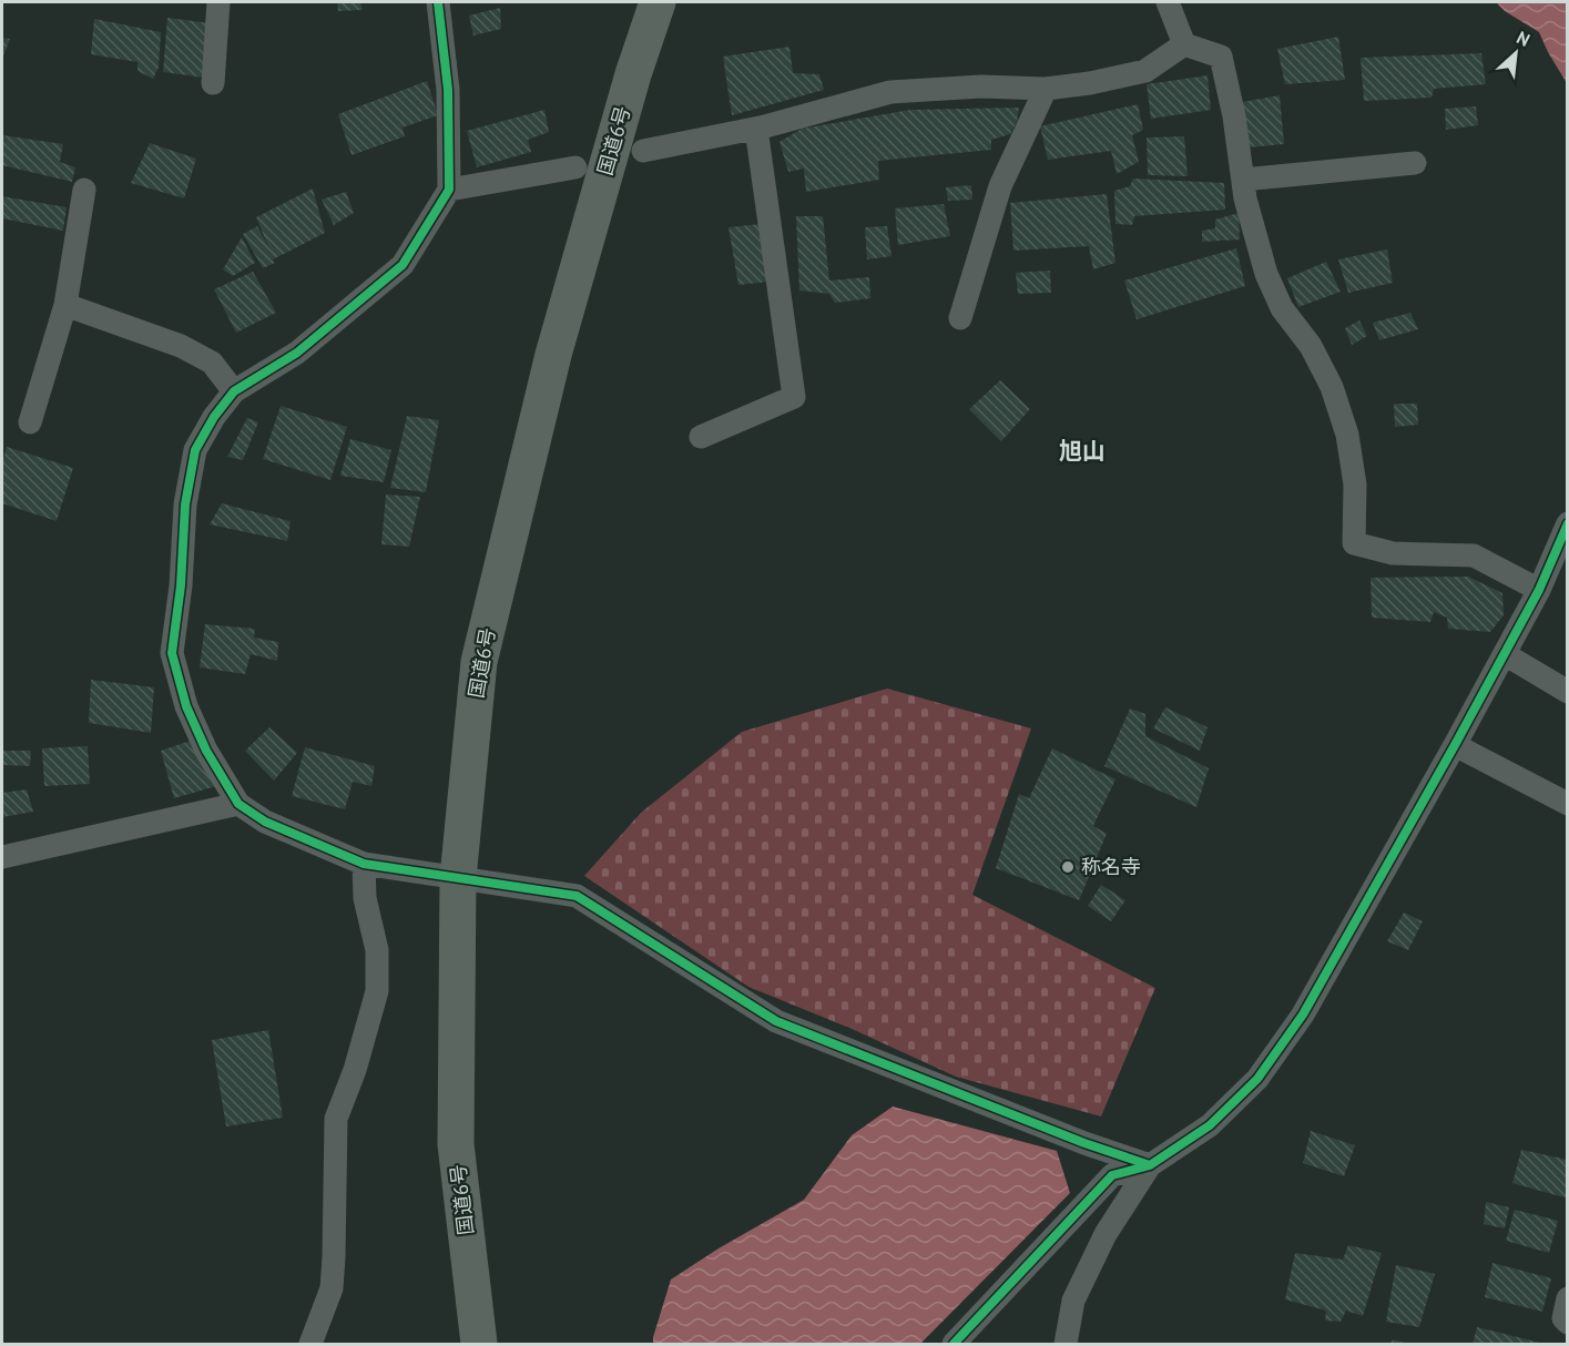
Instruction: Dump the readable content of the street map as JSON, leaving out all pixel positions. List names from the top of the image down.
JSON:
{
  "streets": {
    "highway": ["国道6号"]
  },
  "districts": ["旭山"],
  "places": ["称名寺"],
  "north": "top right"
}
